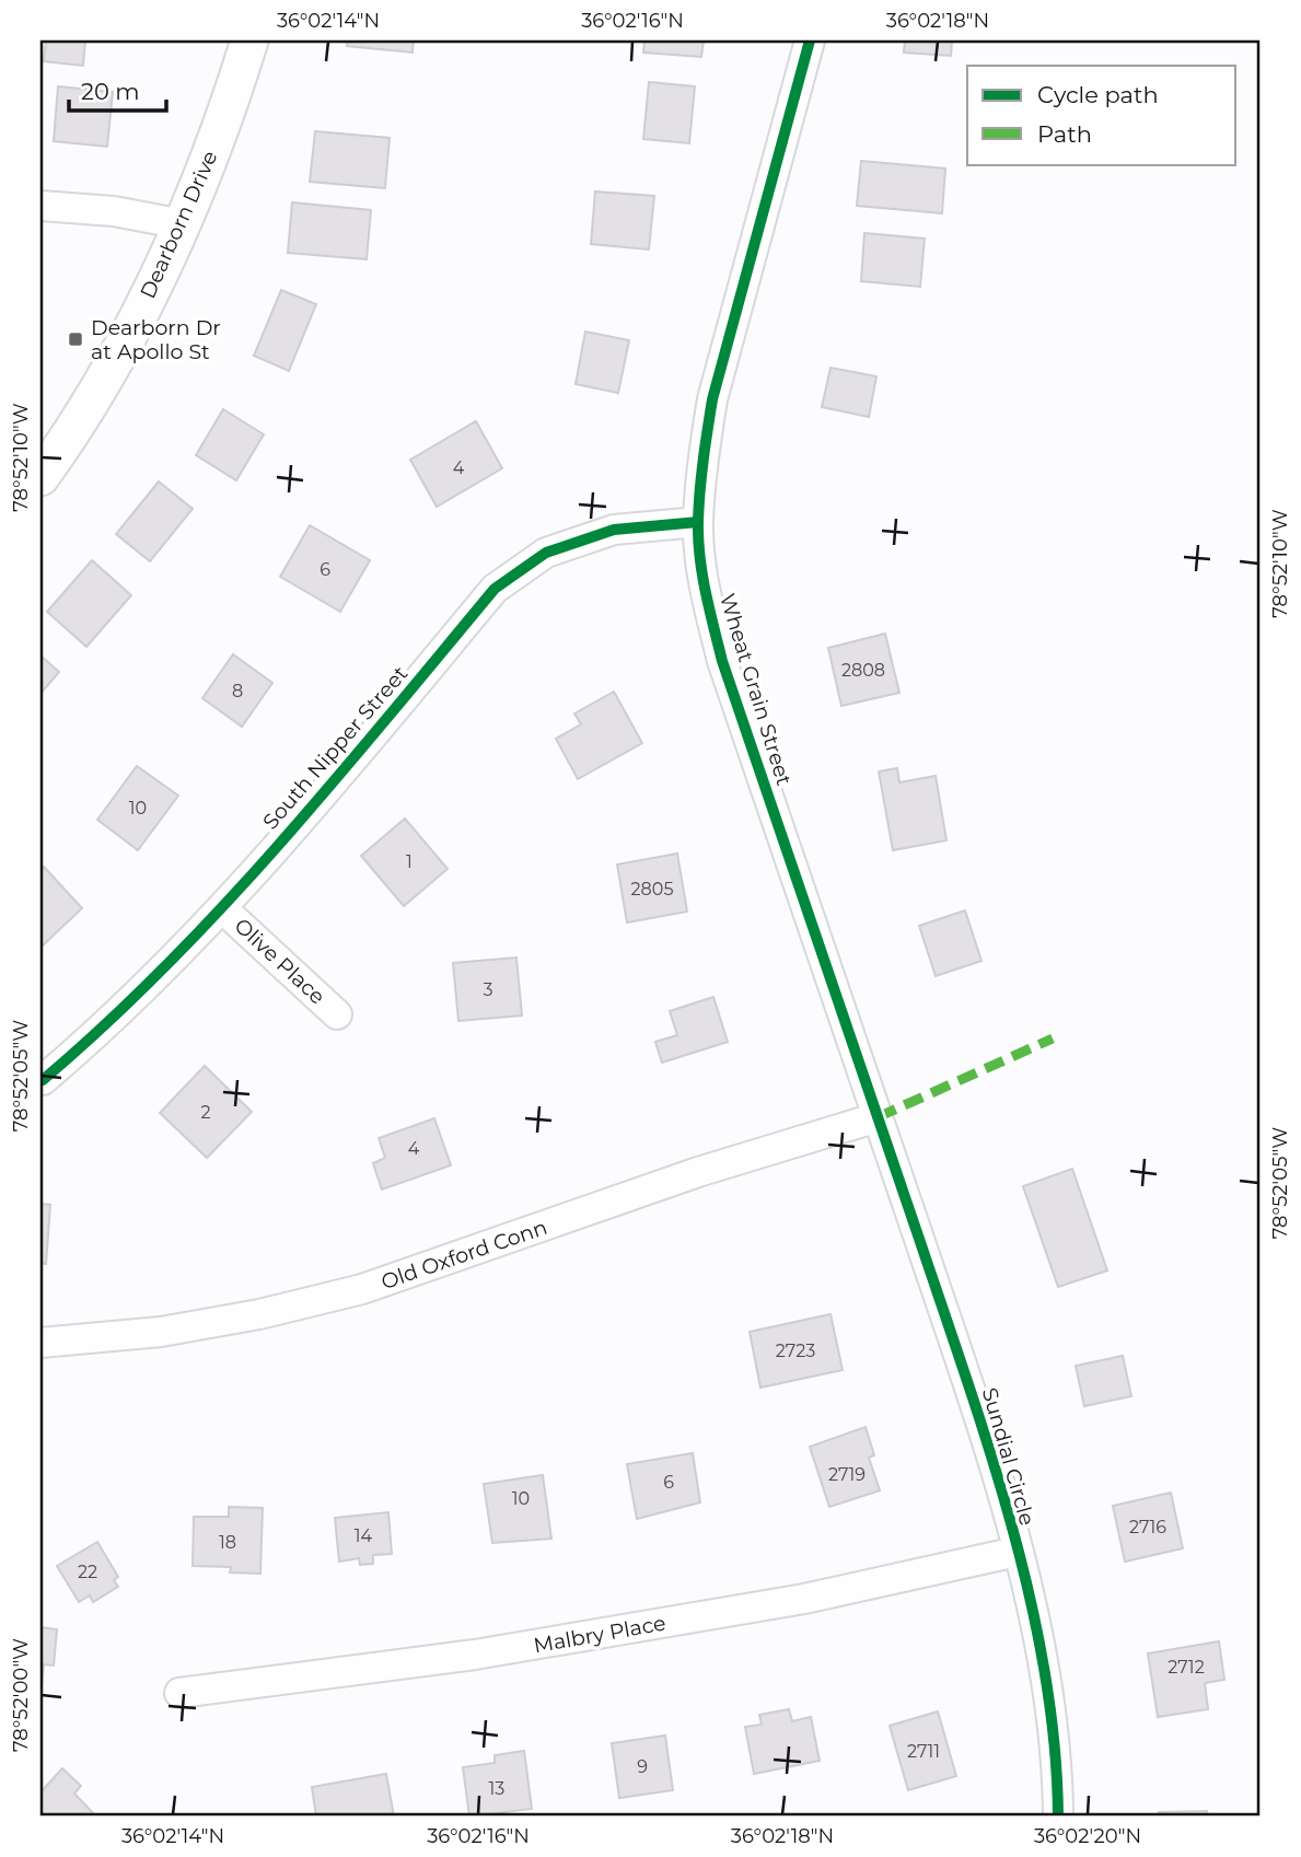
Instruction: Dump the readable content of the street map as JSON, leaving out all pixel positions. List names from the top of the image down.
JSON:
{
  "streets": {
    "street": [
      "Dearborn Drive",
      "Wheat Grain Street",
      "South Nipper Street",
      "Olive Place",
      "Old Oxford Conn",
      "Sundial Circle",
      "Malbry Place"
    ]
  },
  "crossings": [
    ["Wheat Grain Street", "South Nipper Street"],
    ["Wheat Grain Street", "Old Oxford Conn"],
    ["Wheat Grain Street", "Sundial Circle"],
    ["South Nipper Street", "Olive Place"],
    ["Old Oxford Conn", "Sundial Circle"],
    ["Sundial Circle", "Malbry Place"]
  ],
  "places": {
    "transit": ["Dearborn Dr at Apollo St"]
  },
  "house_numbers": [
    "4",
    "6",
    "2808",
    "8",
    "10",
    "1",
    "2805",
    "3",
    "2",
    "4",
    "2723",
    "2719",
    "6",
    "10",
    "2716",
    "14",
    "18",
    "22",
    "2712",
    "2711",
    "9",
    "13"
  ],
  "legend": ["Cycle path", "Path"],
  "scale_bar": "20 m",
  "coordinates": [
    "36°02'14\"N",
    "36°02'16\"N",
    "36°02'18\"N",
    "78°52'10\"W",
    "78°52'05\"W",
    "78°52'00\"W",
    "36°02'20\"N"
  ]
}
